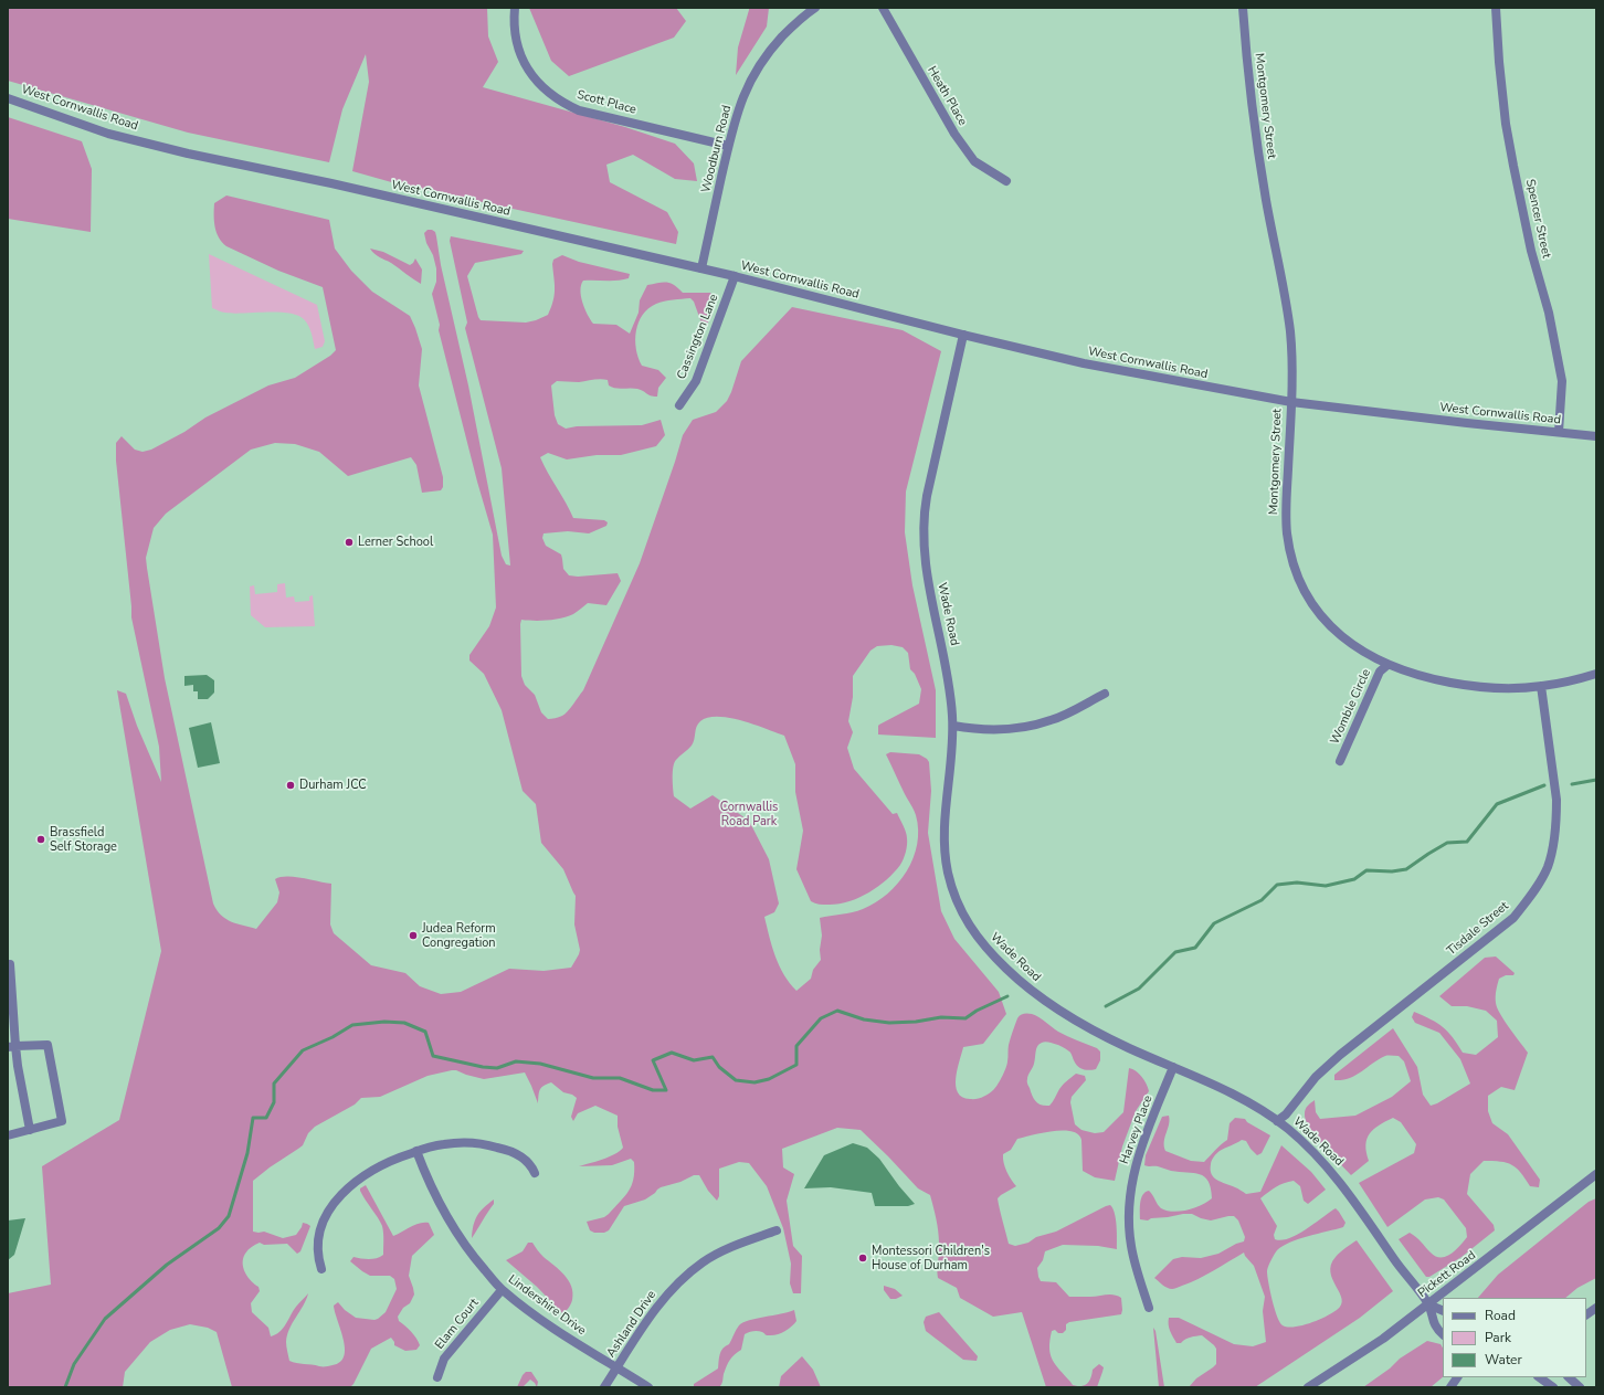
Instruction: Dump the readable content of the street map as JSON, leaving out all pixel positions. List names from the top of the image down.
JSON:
{
  "streets": {
    "street": [
      "Heath Place",
      "Scott Place",
      "Montgomery Street",
      "West Cornwallis Road",
      "Woodburn Road",
      "Spencer Street",
      "Cassington Lane",
      "Wade Road",
      "Womble Circle",
      "Tisdale Street",
      "Harvey Place",
      "Pickett Road",
      "Lindershire Drive",
      "Elam Court",
      "Ashland Drive"
    ]
  },
  "crossings": [
    ["Scott Place", "Woodburn Road"],
    ["Montgomery Street", "West Cornwallis Road"],
    ["Montgomery Street", "Womble Circle"],
    ["Montgomery Street", "Tisdale Street"],
    ["West Cornwallis Road", "Woodburn Road"],
    ["West Cornwallis Road", "Spencer Street"],
    ["West Cornwallis Road", "Cassington Lane"],
    ["West Cornwallis Road", "Wade Road"],
    ["Wade Road", "Tisdale Street"],
    ["Wade Road", "Harvey Place"],
    ["Wade Road", "Pickett Road"],
    ["Lindershire Drive", "Elam Court"],
    ["Lindershire Drive", "Ashland Drive"]
  ],
  "parks": ["Cornwallis Road Park"],
  "places": [
    "Lerner School",
    "Durham JCC",
    "Brassfield Self Storage",
    "Judea Reform Congregation",
    "Montessori Children's House of Durham"
  ],
  "legend": ["Road", "Park", "Water"]
}
